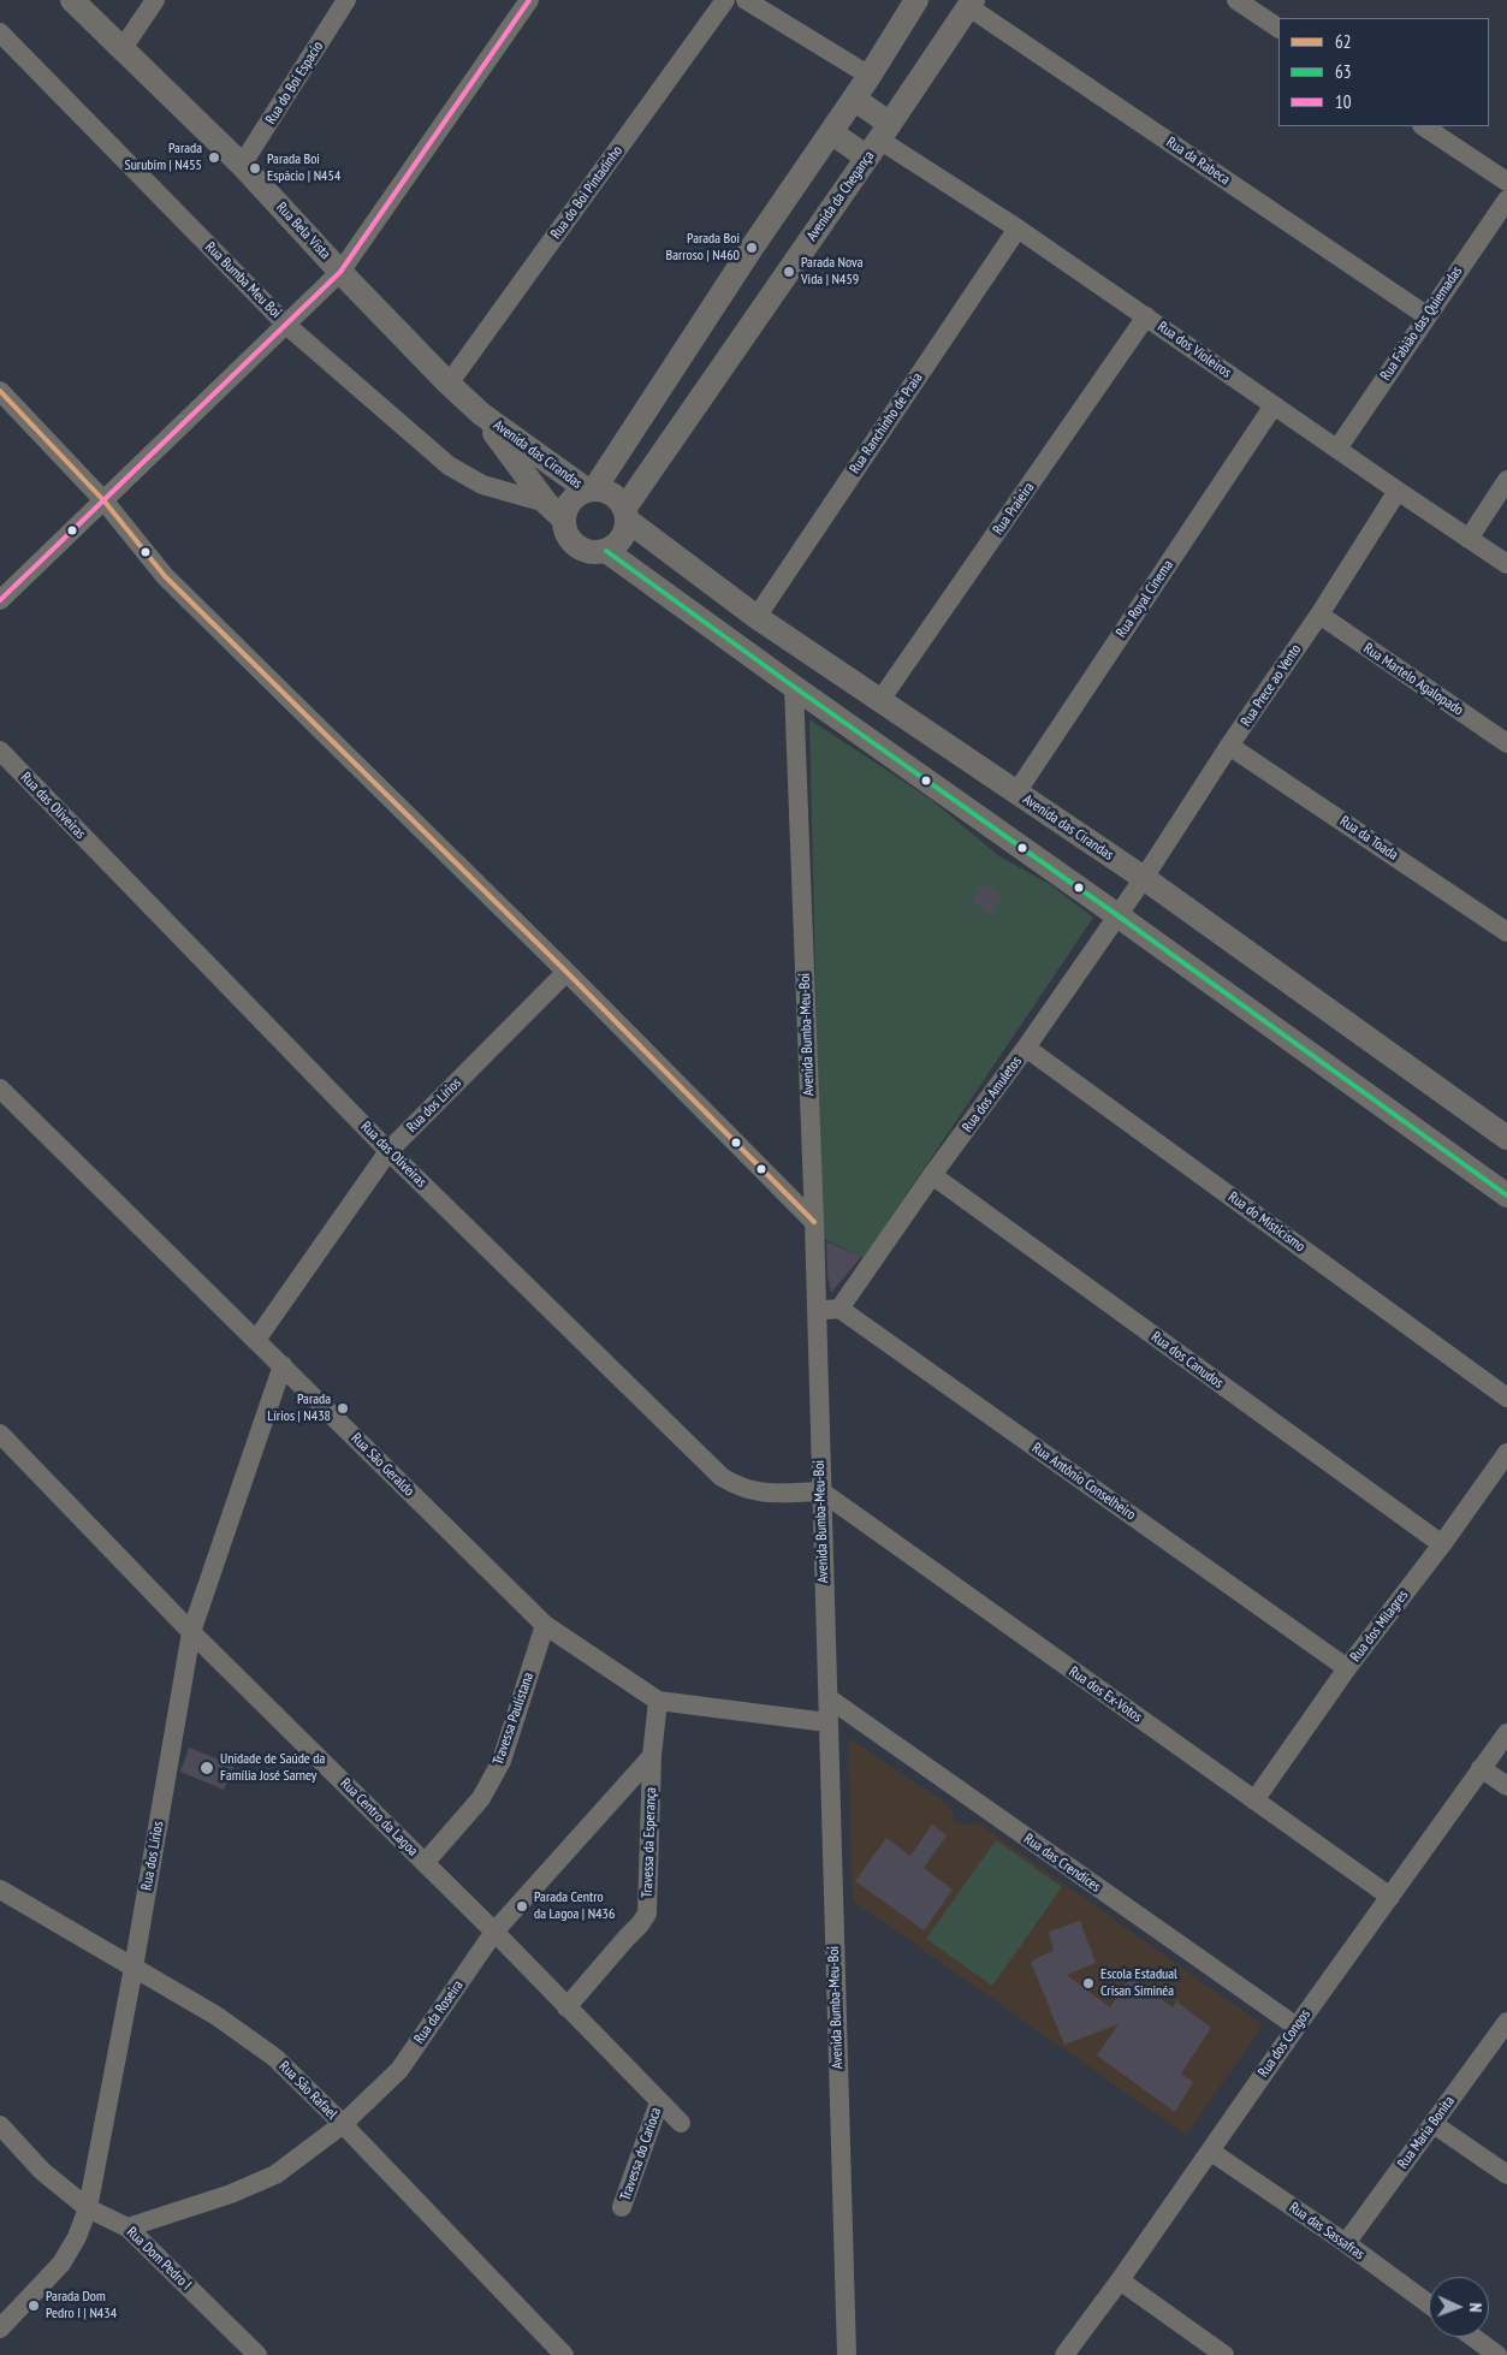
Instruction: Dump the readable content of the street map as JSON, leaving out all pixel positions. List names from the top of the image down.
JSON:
{
  "streets": {
    "street": [
      "Rua do Boi Espacio",
      "Rua da Rabeca",
      "Rua do Boi Pintadinho",
      "Avenida da Chegança",
      "Rua Bela Vista",
      "Rua Bumba Meu Boi",
      "Rua Fabião das Quiemadas",
      "Rua dos Violeiros",
      "Rua Ranchinho de Praia",
      "Avenida das Cirandas",
      "Rua Praieira",
      "Rua Royal Cinema",
      "Rua Martelo Agalopado",
      "Rua Prece ao Vento",
      "Rua das Oliveiras",
      "Rua da Toada",
      "Avenida Bumba-Meu-Boi",
      "Rua dos Amuletos",
      "Rua dos Lírios",
      "Rua do Misticismo",
      "Rua dos Canudos",
      "Rua São Geraldo",
      "Rua Antônio Conselheiro",
      "Rua dos Milagres",
      "Rua dos Ex-Votos",
      "Travessa Paulistana",
      "Rua Centro da Lagoa",
      "Travessa da Esperança",
      "Rua das Crendices",
      "Rua da Roseira",
      "Rua dos Congos",
      "Rua São Rafael",
      "Rua Maria Bonita",
      "Travessa do Carioca",
      "Rua das Sassafras",
      "Rua Dom Pedro I"
    ]
  },
  "crossings": [
    ["Rua do Boi Espacio", "Rua Bela Vista"],
    ["Rua da Rabeca", "Avenida da Chegança"],
    ["Rua da Rabeca", "Rua Fabião das Quiemadas"],
    ["Rua do Boi Pintadinho", "Rua Bela Vista"],
    ["Avenida da Chegança", "Rua dos Violeiros"],
    ["Avenida da Chegança", "Avenida das Cirandas"],
    ["Rua Bela Vista", "Avenida das Cirandas"],
    ["Rua Bumba Meu Boi", "Avenida das Cirandas"],
    ["Rua Fabião das Quiemadas", "Rua dos Violeiros"],
    ["Rua dos Violeiros", "Rua Ranchinho de Praia"],
    ["Rua dos Violeiros", "Rua Praieira"],
    ["Rua dos Violeiros", "Rua Royal Cinema"],
    ["Rua dos Violeiros", "Rua Prece ao Vento"],
    ["Rua Ranchinho de Praia", "Avenida das Cirandas"],
    ["Avenida das Cirandas", "Rua Praieira"],
    ["Avenida das Cirandas", "Rua Royal Cinema"],
    ["Avenida das Cirandas", "Rua Prece ao Vento"],
    ["Avenida das Cirandas", "Rua dos Amuletos"],
    ["Rua Martelo Agalopado", "Rua Prece ao Vento"],
    ["Rua Prece ao Vento", "Rua da Toada"],
    ["Rua Prece ao Vento", "Rua dos Amuletos"],
    ["Rua das Oliveiras", "Avenida Bumba-Meu-Boi"],
    ["Rua das Oliveiras", "Rua dos Lírios"],
    ["Rua das Oliveiras", "Rua dos Ex-Votos"],
    ["Avenida Bumba-Meu-Boi", "Rua São Geraldo"],
    ["Avenida Bumba-Meu-Boi", "Rua dos Ex-Votos"],
    ["Avenida Bumba-Meu-Boi", "Rua das Crendices"],
    ["Rua dos Amuletos", "Rua do Misticismo"],
    ["Rua dos Amuletos", "Rua dos Canudos"],
    ["Rua dos Amuletos", "Rua Antônio Conselheiro"],
    ["Rua dos Lírios", "Rua São Geraldo"],
    ["Rua dos Lírios", "Rua Centro da Lagoa"],
    ["Rua dos Lírios", "Rua São Rafael"],
    ["Rua dos Lírios", "Rua Dom Pedro I"],
    ["Rua dos Canudos", "Rua dos Milagres"],
    ["Rua São Geraldo", "Travessa Paulistana"],
    ["Rua Antônio Conselheiro", "Rua dos Milagres"],
    ["Rua dos Milagres", "Rua dos Ex-Votos"],
    ["Rua dos Ex-Votos", "Rua dos Congos"],
    ["Travessa Paulistana", "Rua Centro da Lagoa"],
    ["Rua Centro da Lagoa", "Travessa da Esperança"],
    ["Rua Centro da Lagoa", "Rua da Roseira"],
    ["Rua Centro da Lagoa", "Travessa do Carioca"],
    ["Travessa da Esperança", "Rua da Roseira"],
    ["Rua das Crendices", "Rua dos Congos"],
    ["Rua da Roseira", "Rua São Rafael"],
    ["Rua da Roseira", "Rua Dom Pedro I"],
    ["Rua dos Congos", "Rua das Sassafras"],
    ["Rua Maria Bonita", "Rua das Sassafras"]
  ],
  "places": [
    "Parada Surubim | N455",
    "Parada Boi Espácio | N454",
    "Parada Boi Barroso | N460",
    "Parada Nova Vida | N459",
    "Parada Lírios | N438",
    "Unidade de Saúde da Família José Sarney",
    "Parada Centro da Lagoa | N436",
    "Escola Estadual Crisan Siminéa",
    "Parada Dom Pedro I | N434"
  ],
  "lines": ["transit line 10", "transit line 62", "transit line 63"],
  "legend": ["62", "63", "10"],
  "north": "right"
}
